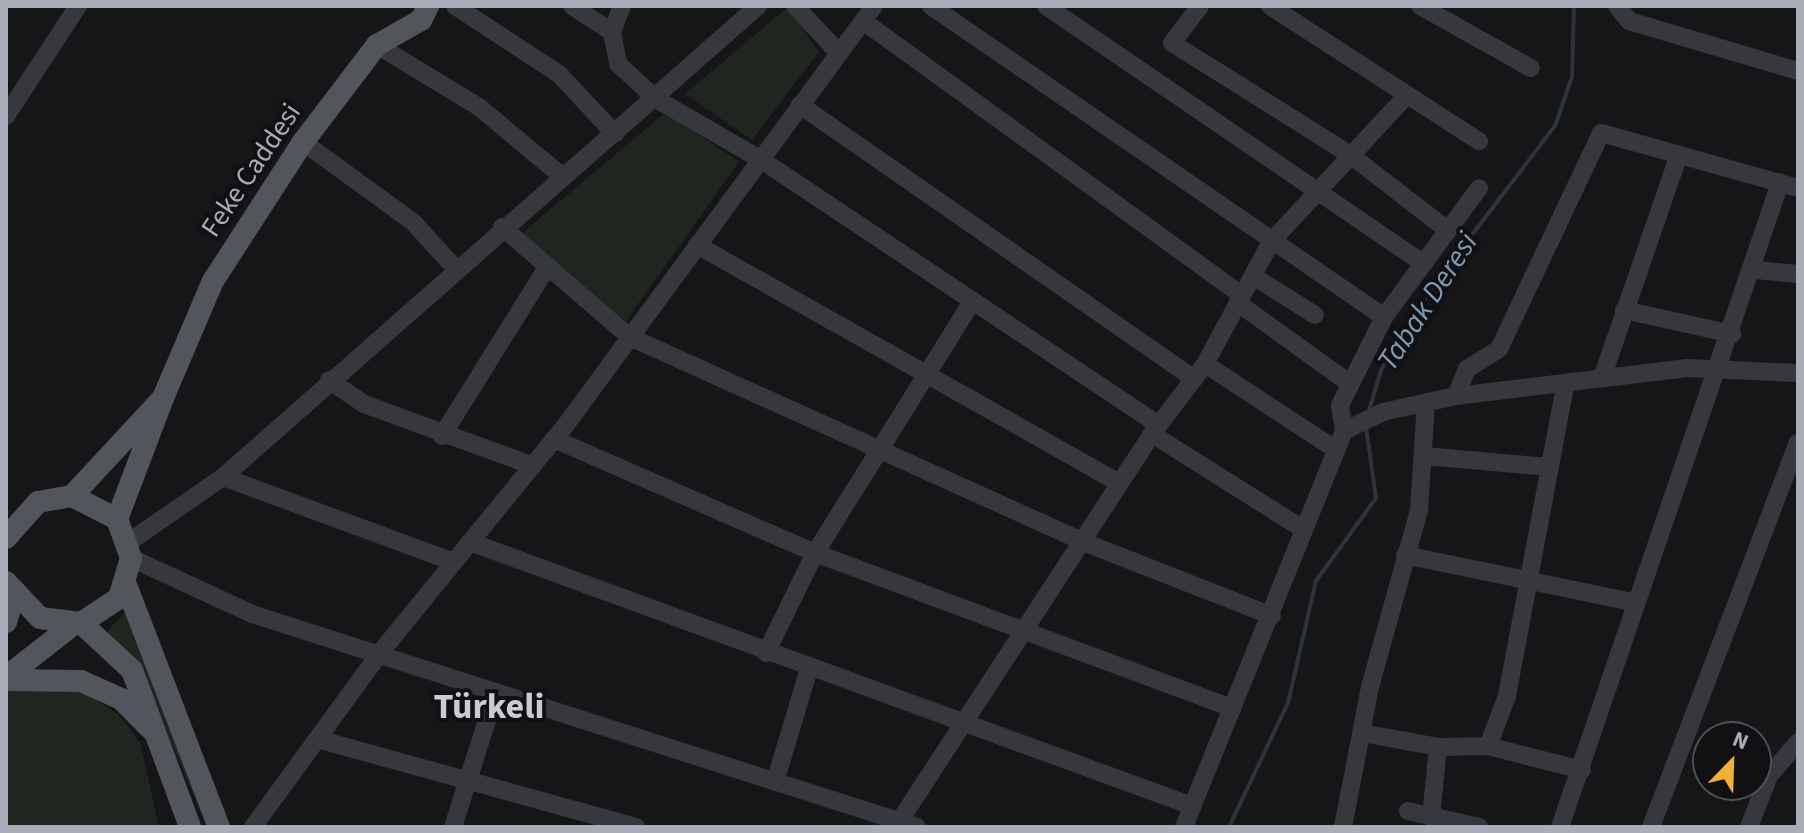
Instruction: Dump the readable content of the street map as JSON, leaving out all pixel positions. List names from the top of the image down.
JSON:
{
  "streets": {
    "main road": ["Feke Caddesi"]
  },
  "districts": ["Türkeli"],
  "water": ["Tabak Deresi"],
  "north": "top right"
}
